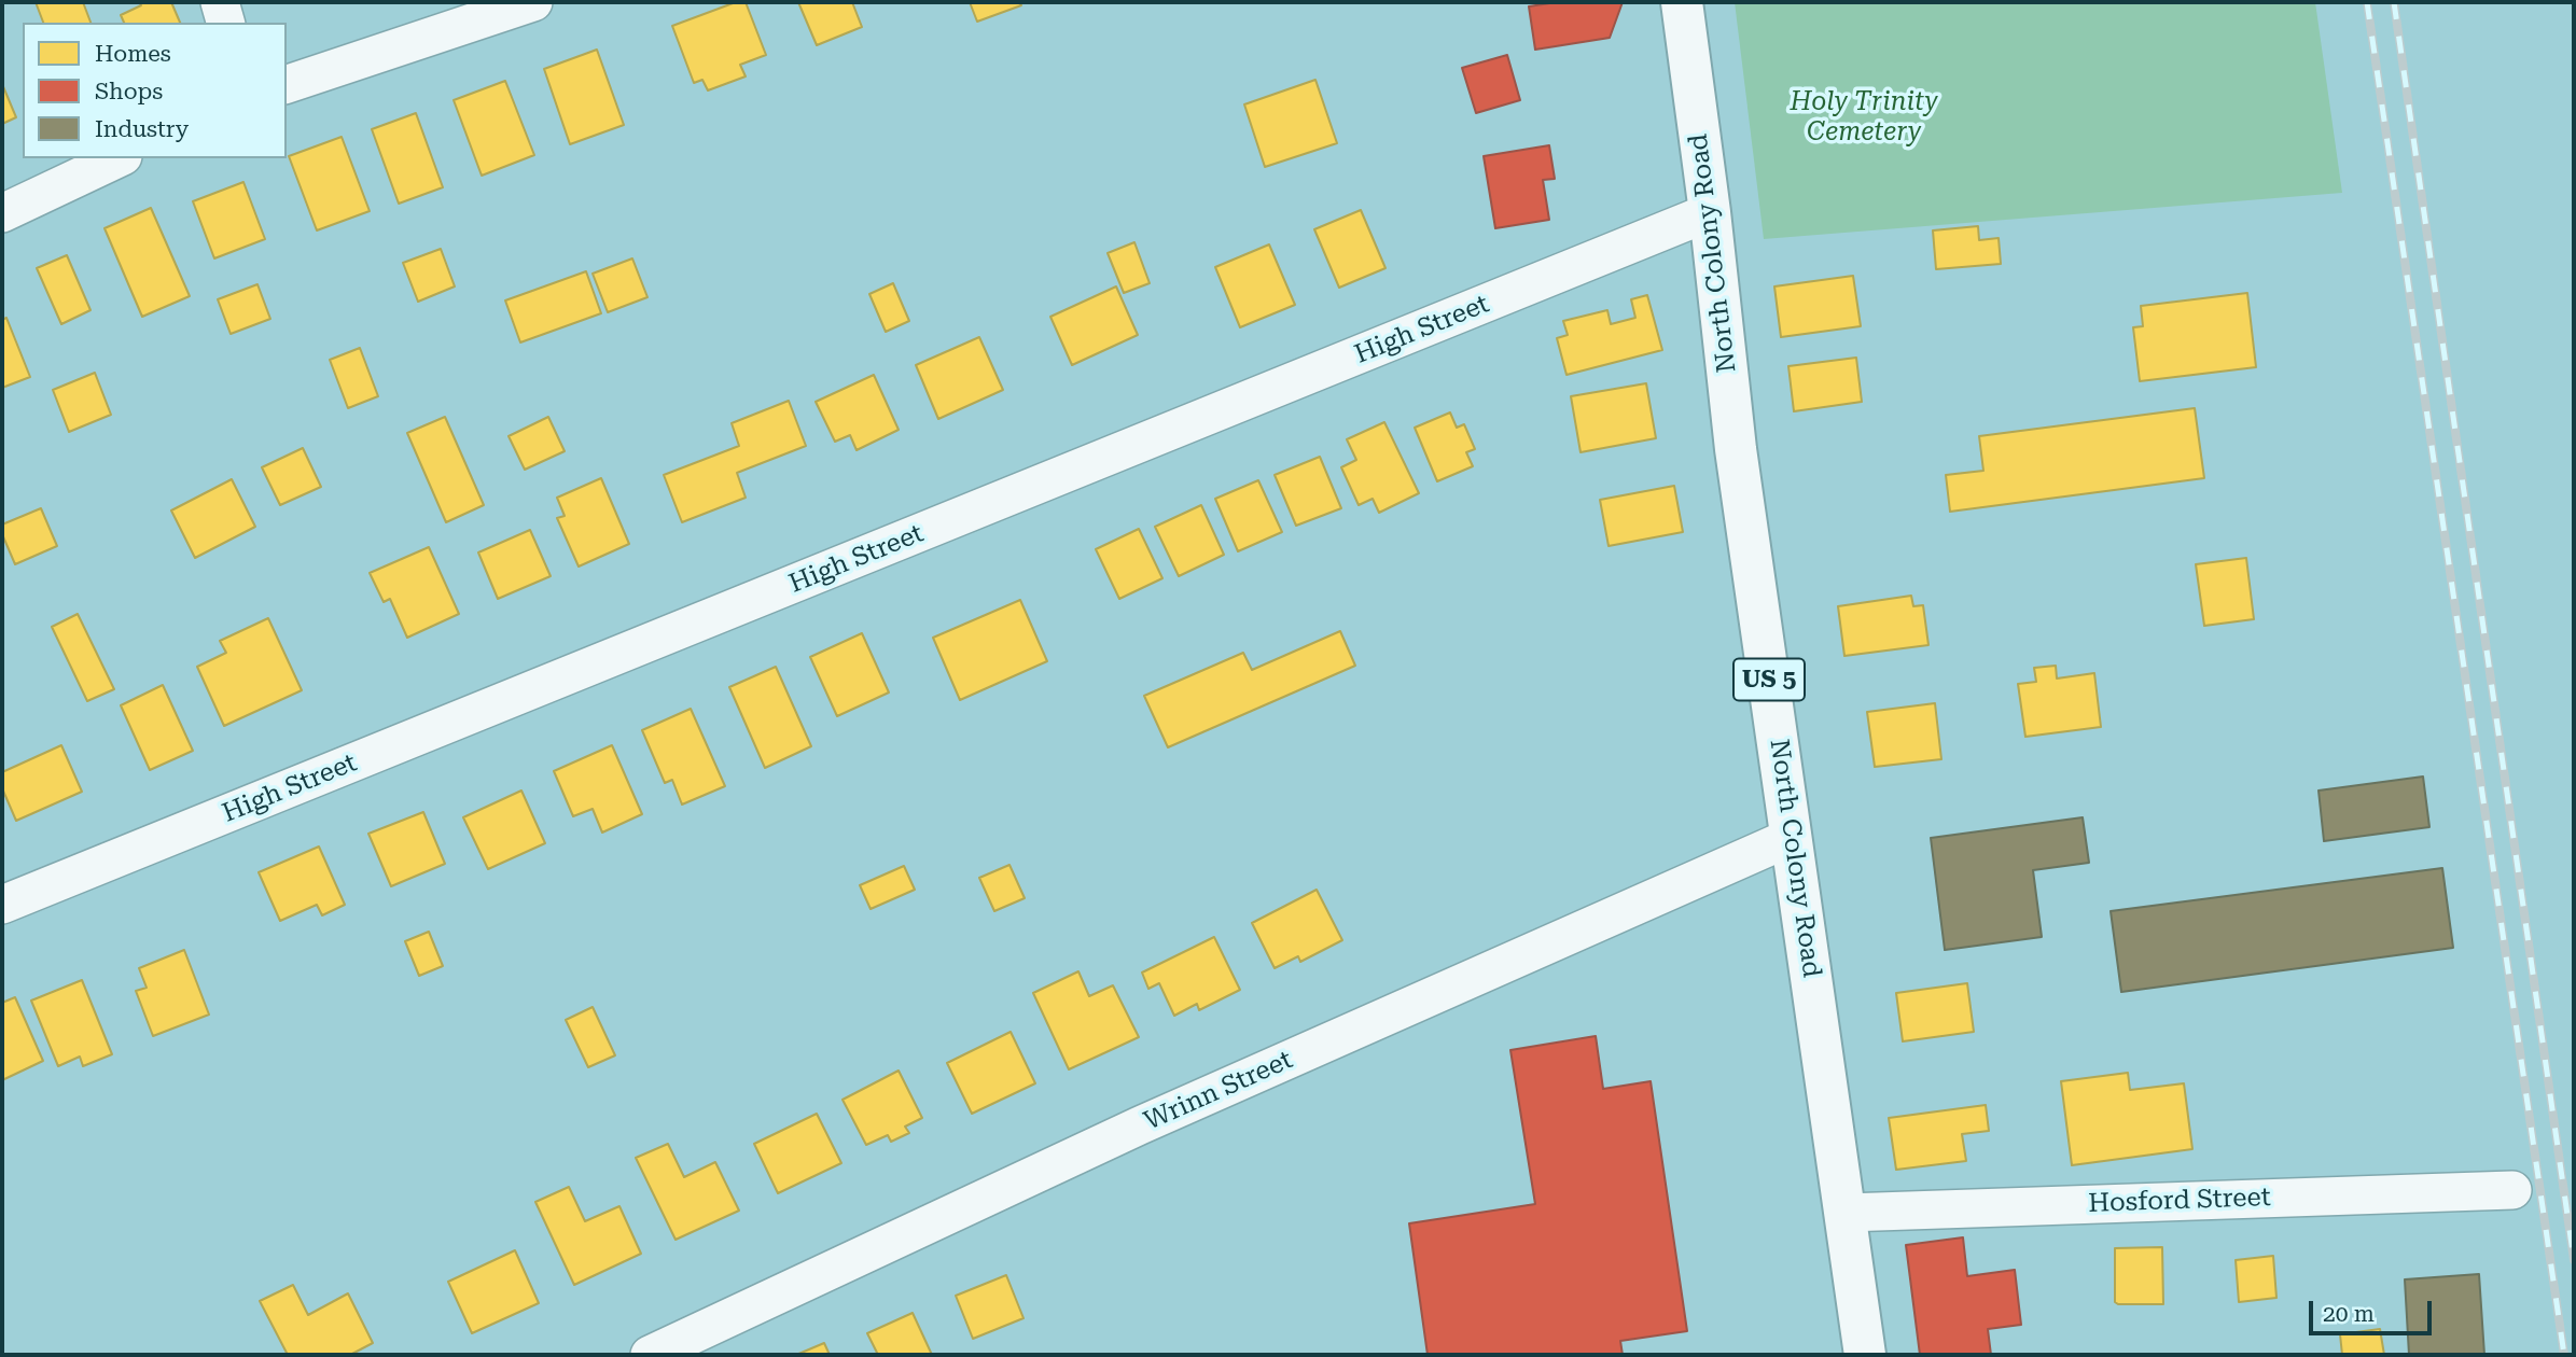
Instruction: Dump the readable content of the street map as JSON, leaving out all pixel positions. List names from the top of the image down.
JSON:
{
  "streets": {
    "main road": ["North Colony Road", "US 5"],
    "street": ["High Street", "Wrinn Street", "Hosford Street"]
  },
  "crossings": [
    ["North Colony Road", "High Street"],
    ["North Colony Road", "Wrinn Street"],
    ["North Colony Road", "Hosford Street"]
  ],
  "parks": ["Holy Trinity Cemetery"],
  "legend": ["Homes", "Shops", "Industry"],
  "scale_bar": "20 m"
}
